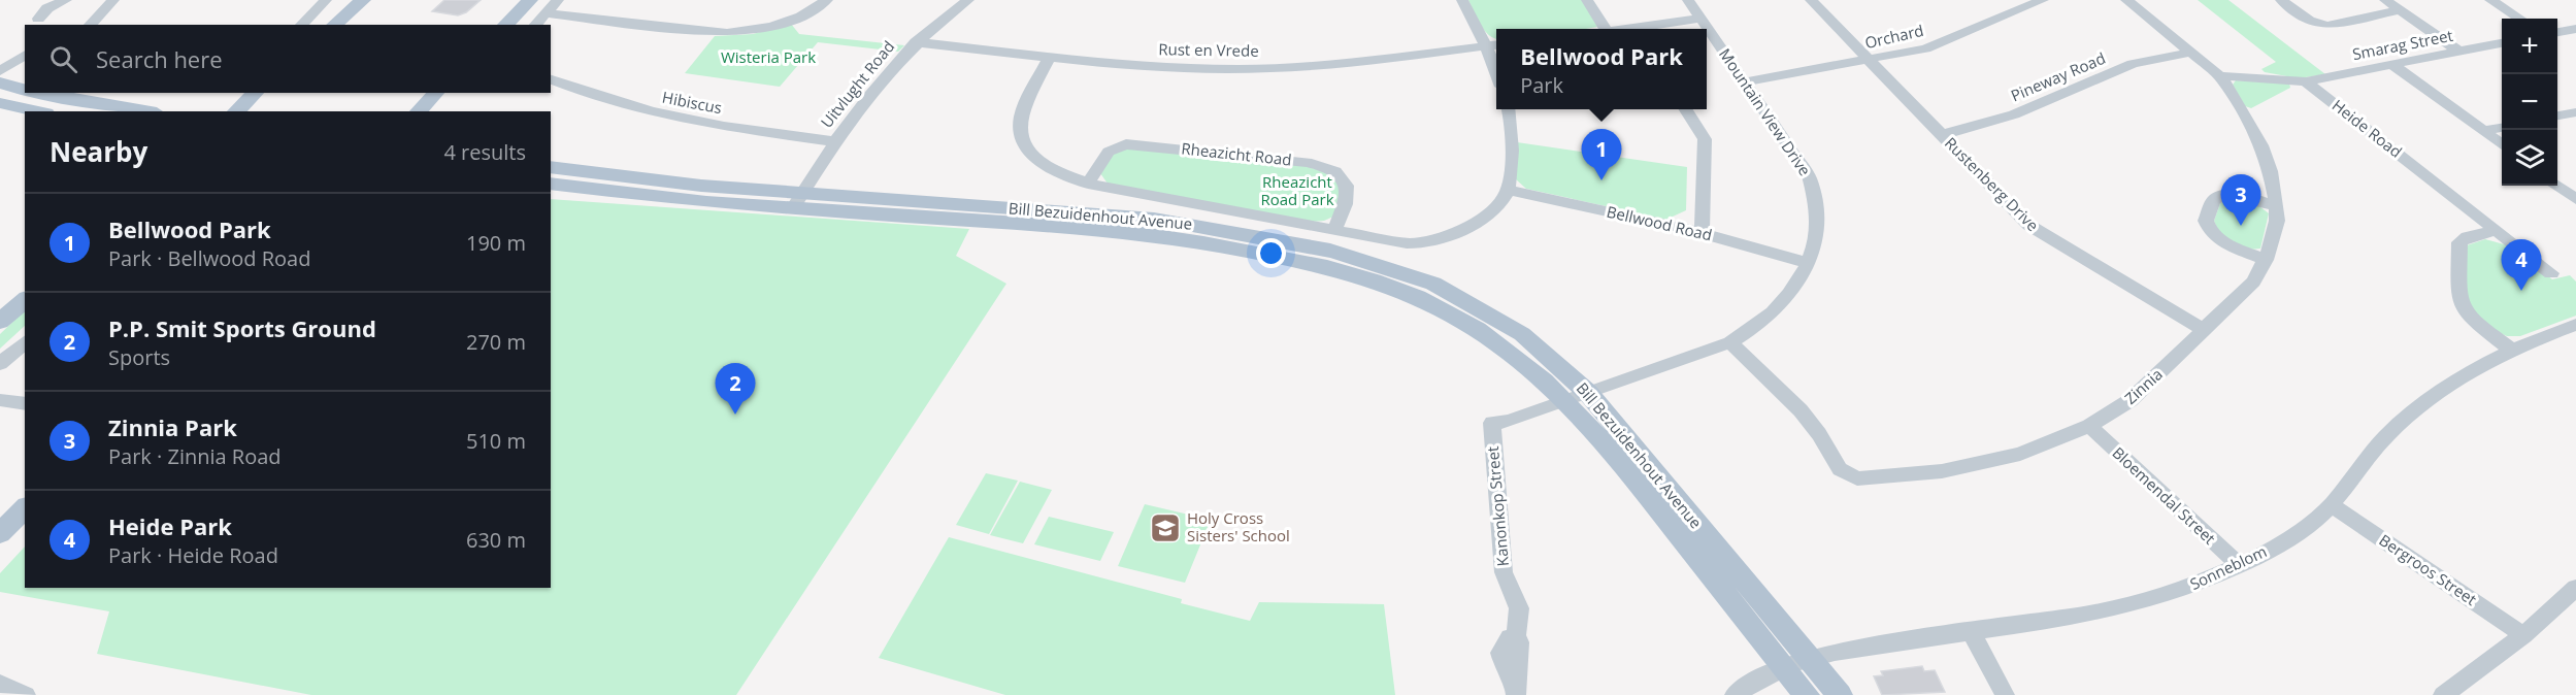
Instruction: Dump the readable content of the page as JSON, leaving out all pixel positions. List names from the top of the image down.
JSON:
{
  "streets": {
    "main road": ["Bill Bezuidenhout Avenue"],
    "street": [
      "Orchard",
      "Smarag Street",
      "Rust en Vrede",
      "Pineway Road",
      "Uitvlught Road",
      "Hibiscus",
      "Mountain View Drive",
      "Heide Road",
      "Rheazicht Road",
      "Rustenberg Drive",
      "Bellwood Road",
      "Zinnia",
      "Bloemendal Street",
      "Kanonkop Street",
      "Sonneblom",
      "Bergroos Street"
    ]
  },
  "crossings": [
    ["Orchard", "Mountain View Drive"],
    ["Orchard", "Rustenberg Drive"],
    ["Smarag Street", "Heide Road"],
    ["Rust en Vrede", "Uitvlught Road"],
    ["Pineway Road", "Rustenberg Drive"],
    ["Pineway Road", "Zinnia"],
    ["Uitvlught Road", "Hibiscus"],
    ["Uitvlught Road", "Bill Bezuidenhout Avenue"],
    ["Mountain View Drive", "Bill Bezuidenhout Avenue"],
    ["Mountain View Drive", "Bellwood Road"],
    ["Mountain View Drive", "Zinnia"],
    ["Mountain View Drive", "Kanonkop Street"],
    ["Heide Road", "Zinnia"],
    ["Rustenberg Drive", "Zinnia"],
    ["Bill Bezuidenhout Avenue", "Sonneblom"],
    ["Zinnia", "Bloemendal Street"],
    ["Bloemendal Street", "Sonneblom"],
    ["Sonneblom", "Bergroos Street"]
  ],
  "parks": ["Wisteria Park", "Rheazicht Road Park"],
  "places": {
    "school or university": ["Holy Cross Sisters' School"]
  },
  "page": {
    "map_buttons": ["+", "−"],
    "search": "Search here",
    "popup": ["Bellwood Park", "Park"],
    "heading": ["Nearby", "4 results"],
    "pins": [
      "1",
      "3",
      "4",
      "2"
    ],
    "list": [
      {
        "mark": "1",
        "name": "Bellwood Park",
        "note": "Park · Bellwood Road",
        "value": "190 m"
      },
      {
        "mark": "2",
        "name": "P.P. Smit Sports Ground",
        "note": "Sports",
        "value": "270 m"
      },
      {
        "mark": "3",
        "name": "Zinnia Park",
        "note": "Park · Zinnia Road",
        "value": "510 m"
      },
      {
        "mark": "4",
        "name": "Heide Park",
        "note": "Park · Heide Road",
        "value": "630 m"
      }
    ]
  }
}
